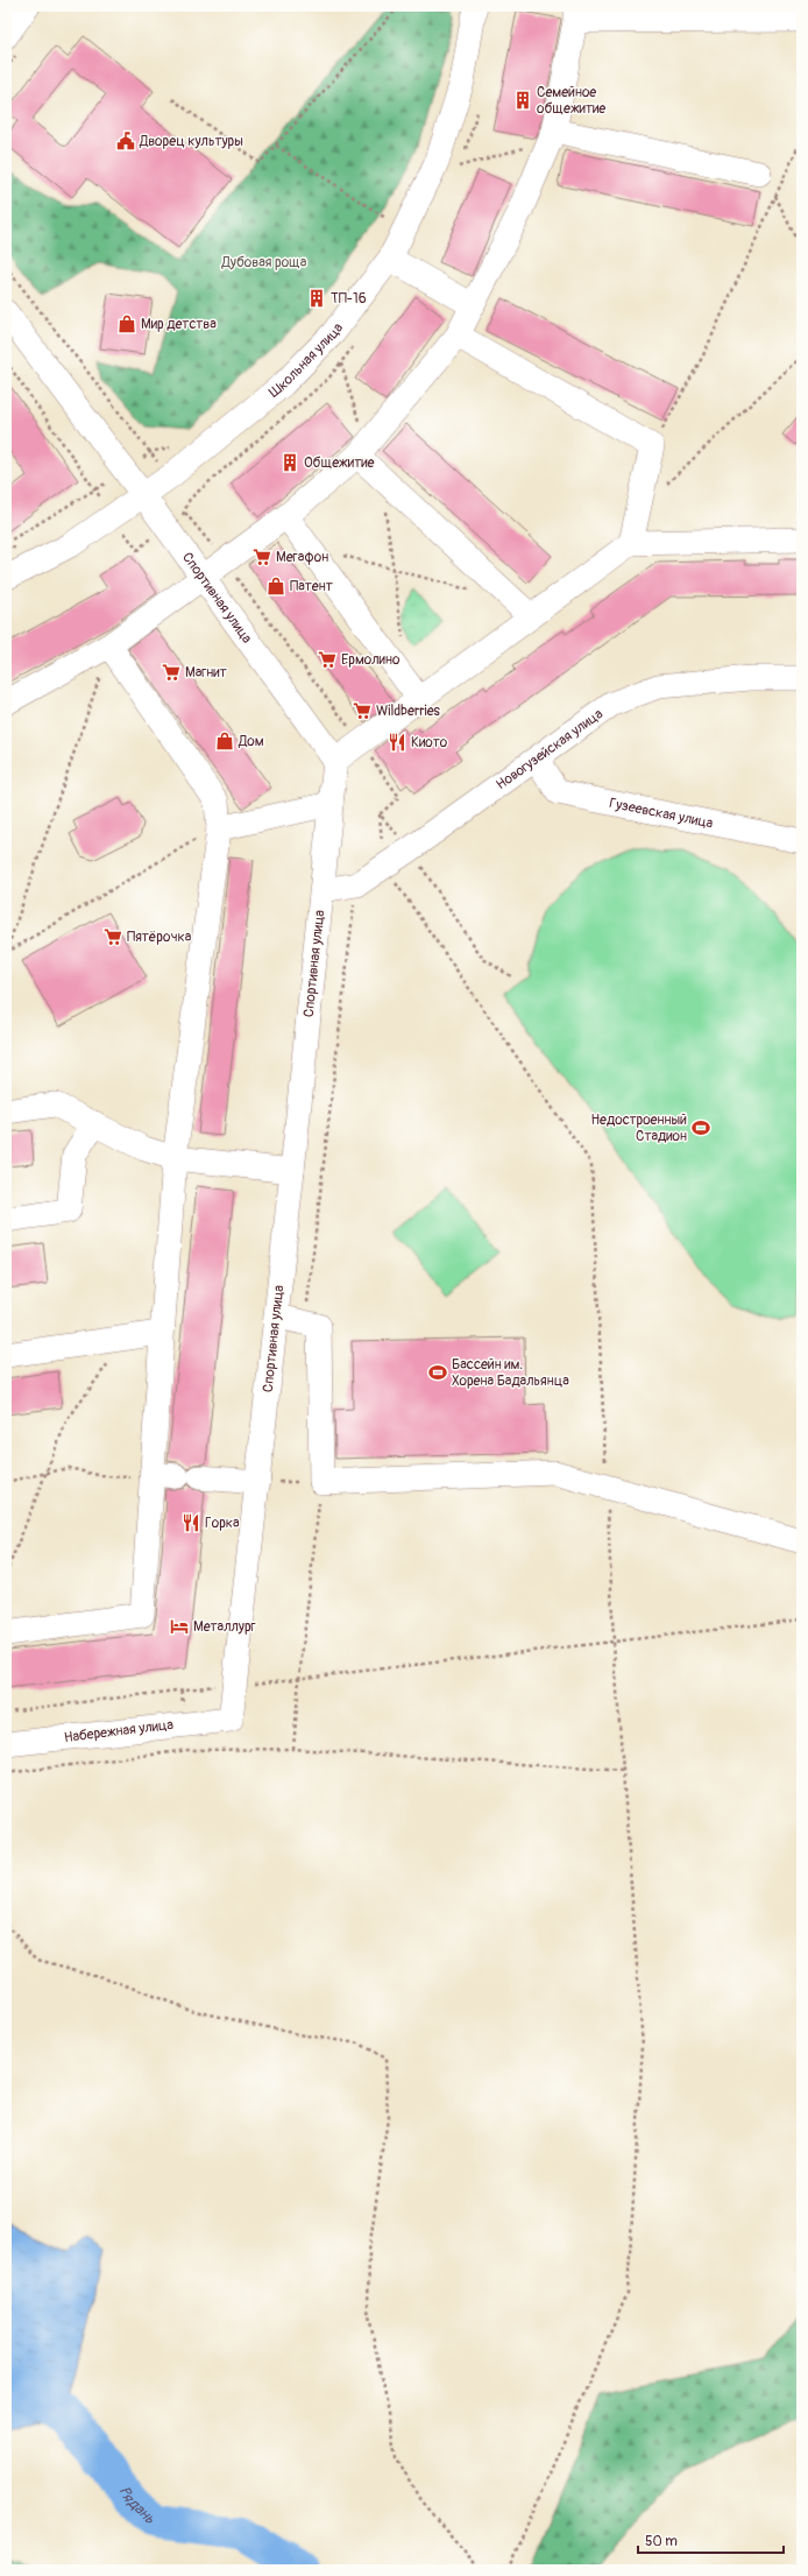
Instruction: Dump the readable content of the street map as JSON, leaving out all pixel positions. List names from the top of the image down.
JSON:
{
  "streets": {
    "street": [
      "Школьная улица",
      "Спортивная улица",
      "Новогузейская улица",
      "Гузеевская улица",
      "Набережная улица"
    ]
  },
  "crossings": [
    ["Школьная улица", "Спортивная улица"],
    ["Спортивная улица", "Новогузейская улица"],
    ["Спортивная улица", "Набережная улица"],
    ["Новогузейская улица", "Гузеевская улица"]
  ],
  "water": ["Рядань"],
  "parks": ["Дубовая роща"],
  "places": {
    "building": ["Семейное общежитие", "ТП-16", "Общежитие"],
    "public building": ["Дворец культуры"],
    "shop": ["Мир детства", "Патент", "Дом"],
    "supermarket": [
      "Мегафон",
      "Ермолино",
      "Магнит",
      "Wildberries",
      "Пятёрочка"
    ],
    "restaurant": ["Киото", "Горка"],
    "sports": ["Недостроенный Стадион", "Бассейн им. Хорена Бадальянца"],
    "hotel": ["Металлург"]
  },
  "scale_bar": "50 m"
}
